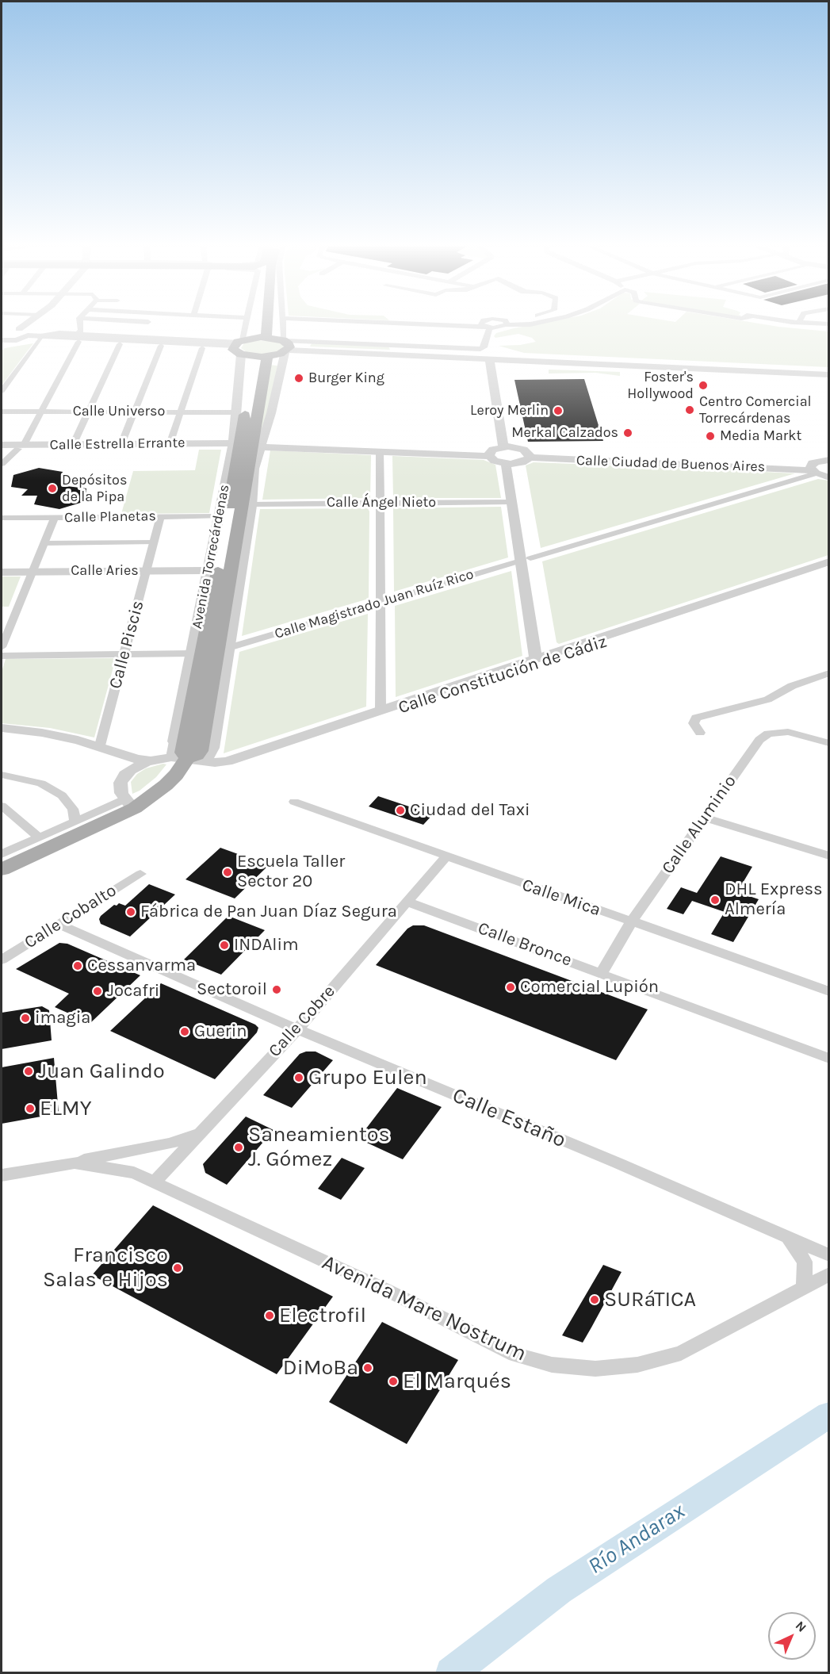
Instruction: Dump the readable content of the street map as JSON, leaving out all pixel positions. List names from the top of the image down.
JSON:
{
  "streets": {
    "main road": ["Avenida Torrecárdenas"],
    "street": [
      "Calle Universo",
      "Calle Estrella Errante",
      "Calle Ciudad de Buenos Aires",
      "Calle Ángel Nieto",
      "Calle Planetas",
      "Calle Aries",
      "Calle Magistrado Juan Ruíz Rico",
      "Calle Piscis",
      "Calle Constitución de Cádiz",
      "Calle Aluminio",
      "Calle Mica",
      "Calle Cobalto",
      "Calle Bronce",
      "Calle Cobre",
      "Calle Estaño",
      "Avenida Mare Nostrum"
    ]
  },
  "crossings": [
    ["Calle Universo", "Avenida Torrecárdenas"],
    ["Calle Estrella Errante", "Avenida Torrecárdenas"],
    ["Calle Ciudad de Buenos Aires", "Calle Magistrado Juan Ruíz Rico"],
    ["Calle Ángel Nieto", "Avenida Torrecárdenas"],
    ["Calle Planetas", "Avenida Torrecárdenas"],
    ["Calle Planetas", "Calle Piscis"],
    ["Avenida Torrecárdenas", "Calle Aries"],
    ["Avenida Torrecárdenas", "Calle Magistrado Juan Ruíz Rico"],
    ["Avenida Torrecárdenas", "Calle Constitución de Cádiz"],
    ["Calle Aries", "Calle Piscis"],
    ["Calle Aluminio", "Calle Mica"],
    ["Calle Aluminio", "Calle Bronce"],
    ["Calle Mica", "Calle Cobre"],
    ["Calle Cobalto", "Calle Estaño"],
    ["Calle Bronce", "Calle Cobre"],
    ["Calle Cobre", "Calle Estaño"],
    ["Calle Cobre", "Avenida Mare Nostrum"]
  ],
  "water": ["Río Andarax"],
  "places": [
    "Burger King",
    "Foster's Hollywood",
    "Centro Comercial Torrecárdenas",
    "Leroy Merlin",
    "Merkal Calzados",
    "Media Markt",
    "Depósitos de la Pipa",
    "Ciudad del Taxi",
    "Escuela Taller Sector 20",
    "DHL Express Almería",
    "Fábrica de Pan Juan Díaz Segura",
    "INDAlim",
    "Cessanvarma",
    "Comercial Lupión",
    "Sectoroil",
    "Jocafri",
    "imagia",
    "Guerin",
    "Juan Galindo",
    "Grupo Eulen",
    "ELMY",
    "Saneamientos J. Gómez",
    "Francisco Salas e Hijos",
    "SURáTICA",
    "Electrofil",
    "DiMoBa",
    "El Marqués"
  ],
  "north": "top right"
}
